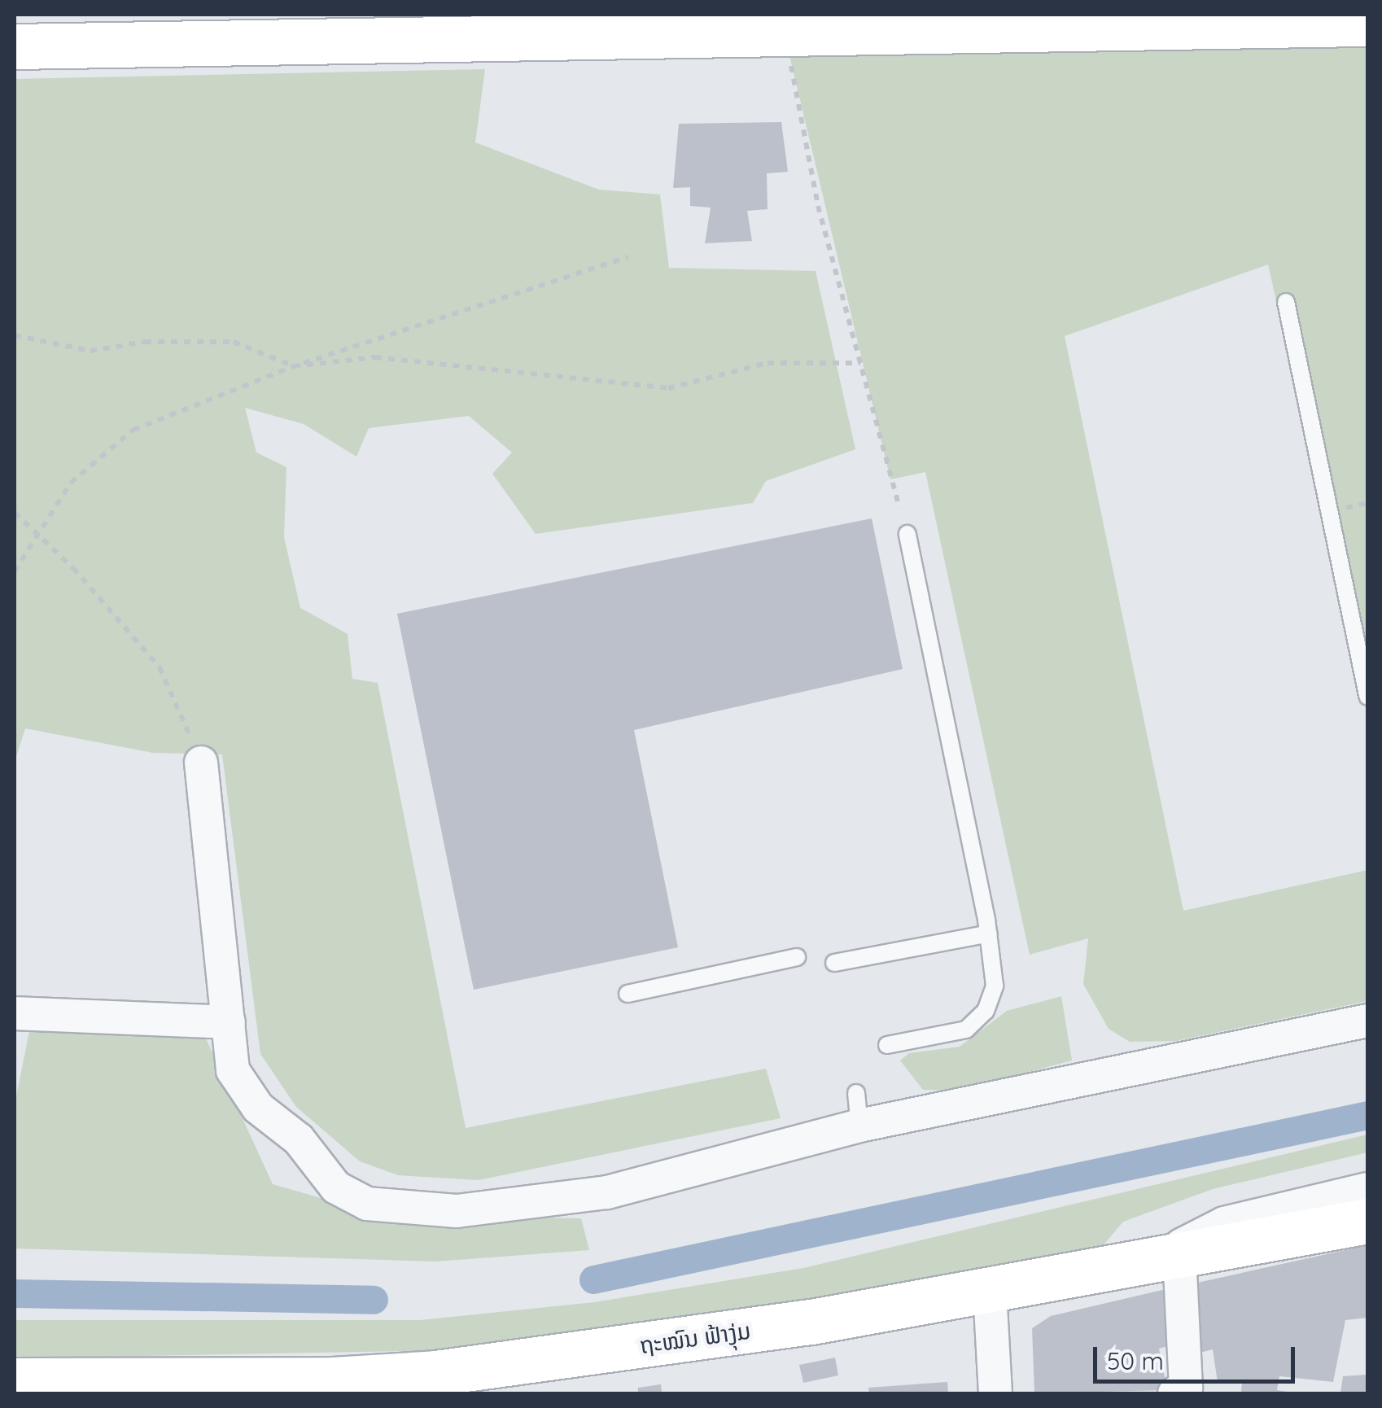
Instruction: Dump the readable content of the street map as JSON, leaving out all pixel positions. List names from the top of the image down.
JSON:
{
  "streets": {
    "street": ["ຖະໝົນ ຟ້າງຸ່ມ"]
  },
  "scale_bar": "50 m"
}
